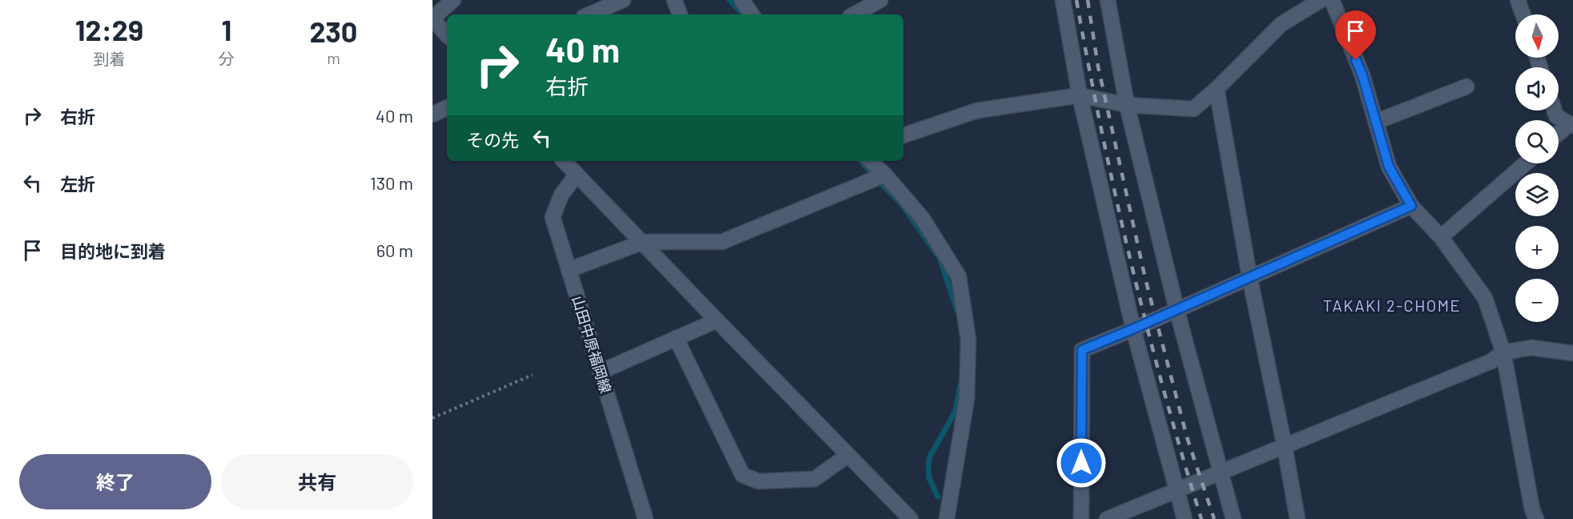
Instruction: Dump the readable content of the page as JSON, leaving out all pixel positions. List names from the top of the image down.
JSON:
{
  "streets": {
    "street": ["山田中原福岡線"]
  },
  "districts": ["TAKAKI 2-CHOME"],
  "north": "bottom",
  "page": {
    "eta": [
      "12:29",
      "到着",
      "1",
      "分",
      "230",
      "m"
    ],
    "map_buttons": ["+", "−"],
    "turn": ["40 m", "右折"],
    "list": [
      {
        "name": "右折",
        "value": "40 m"
      },
      {
        "name": "左折",
        "value": "130 m"
      },
      {
        "name": "目的地に到着",
        "value": "60 m"
      }
    ],
    "then": "その先",
    "buttons": ["終了", "共有"]
  }
}
